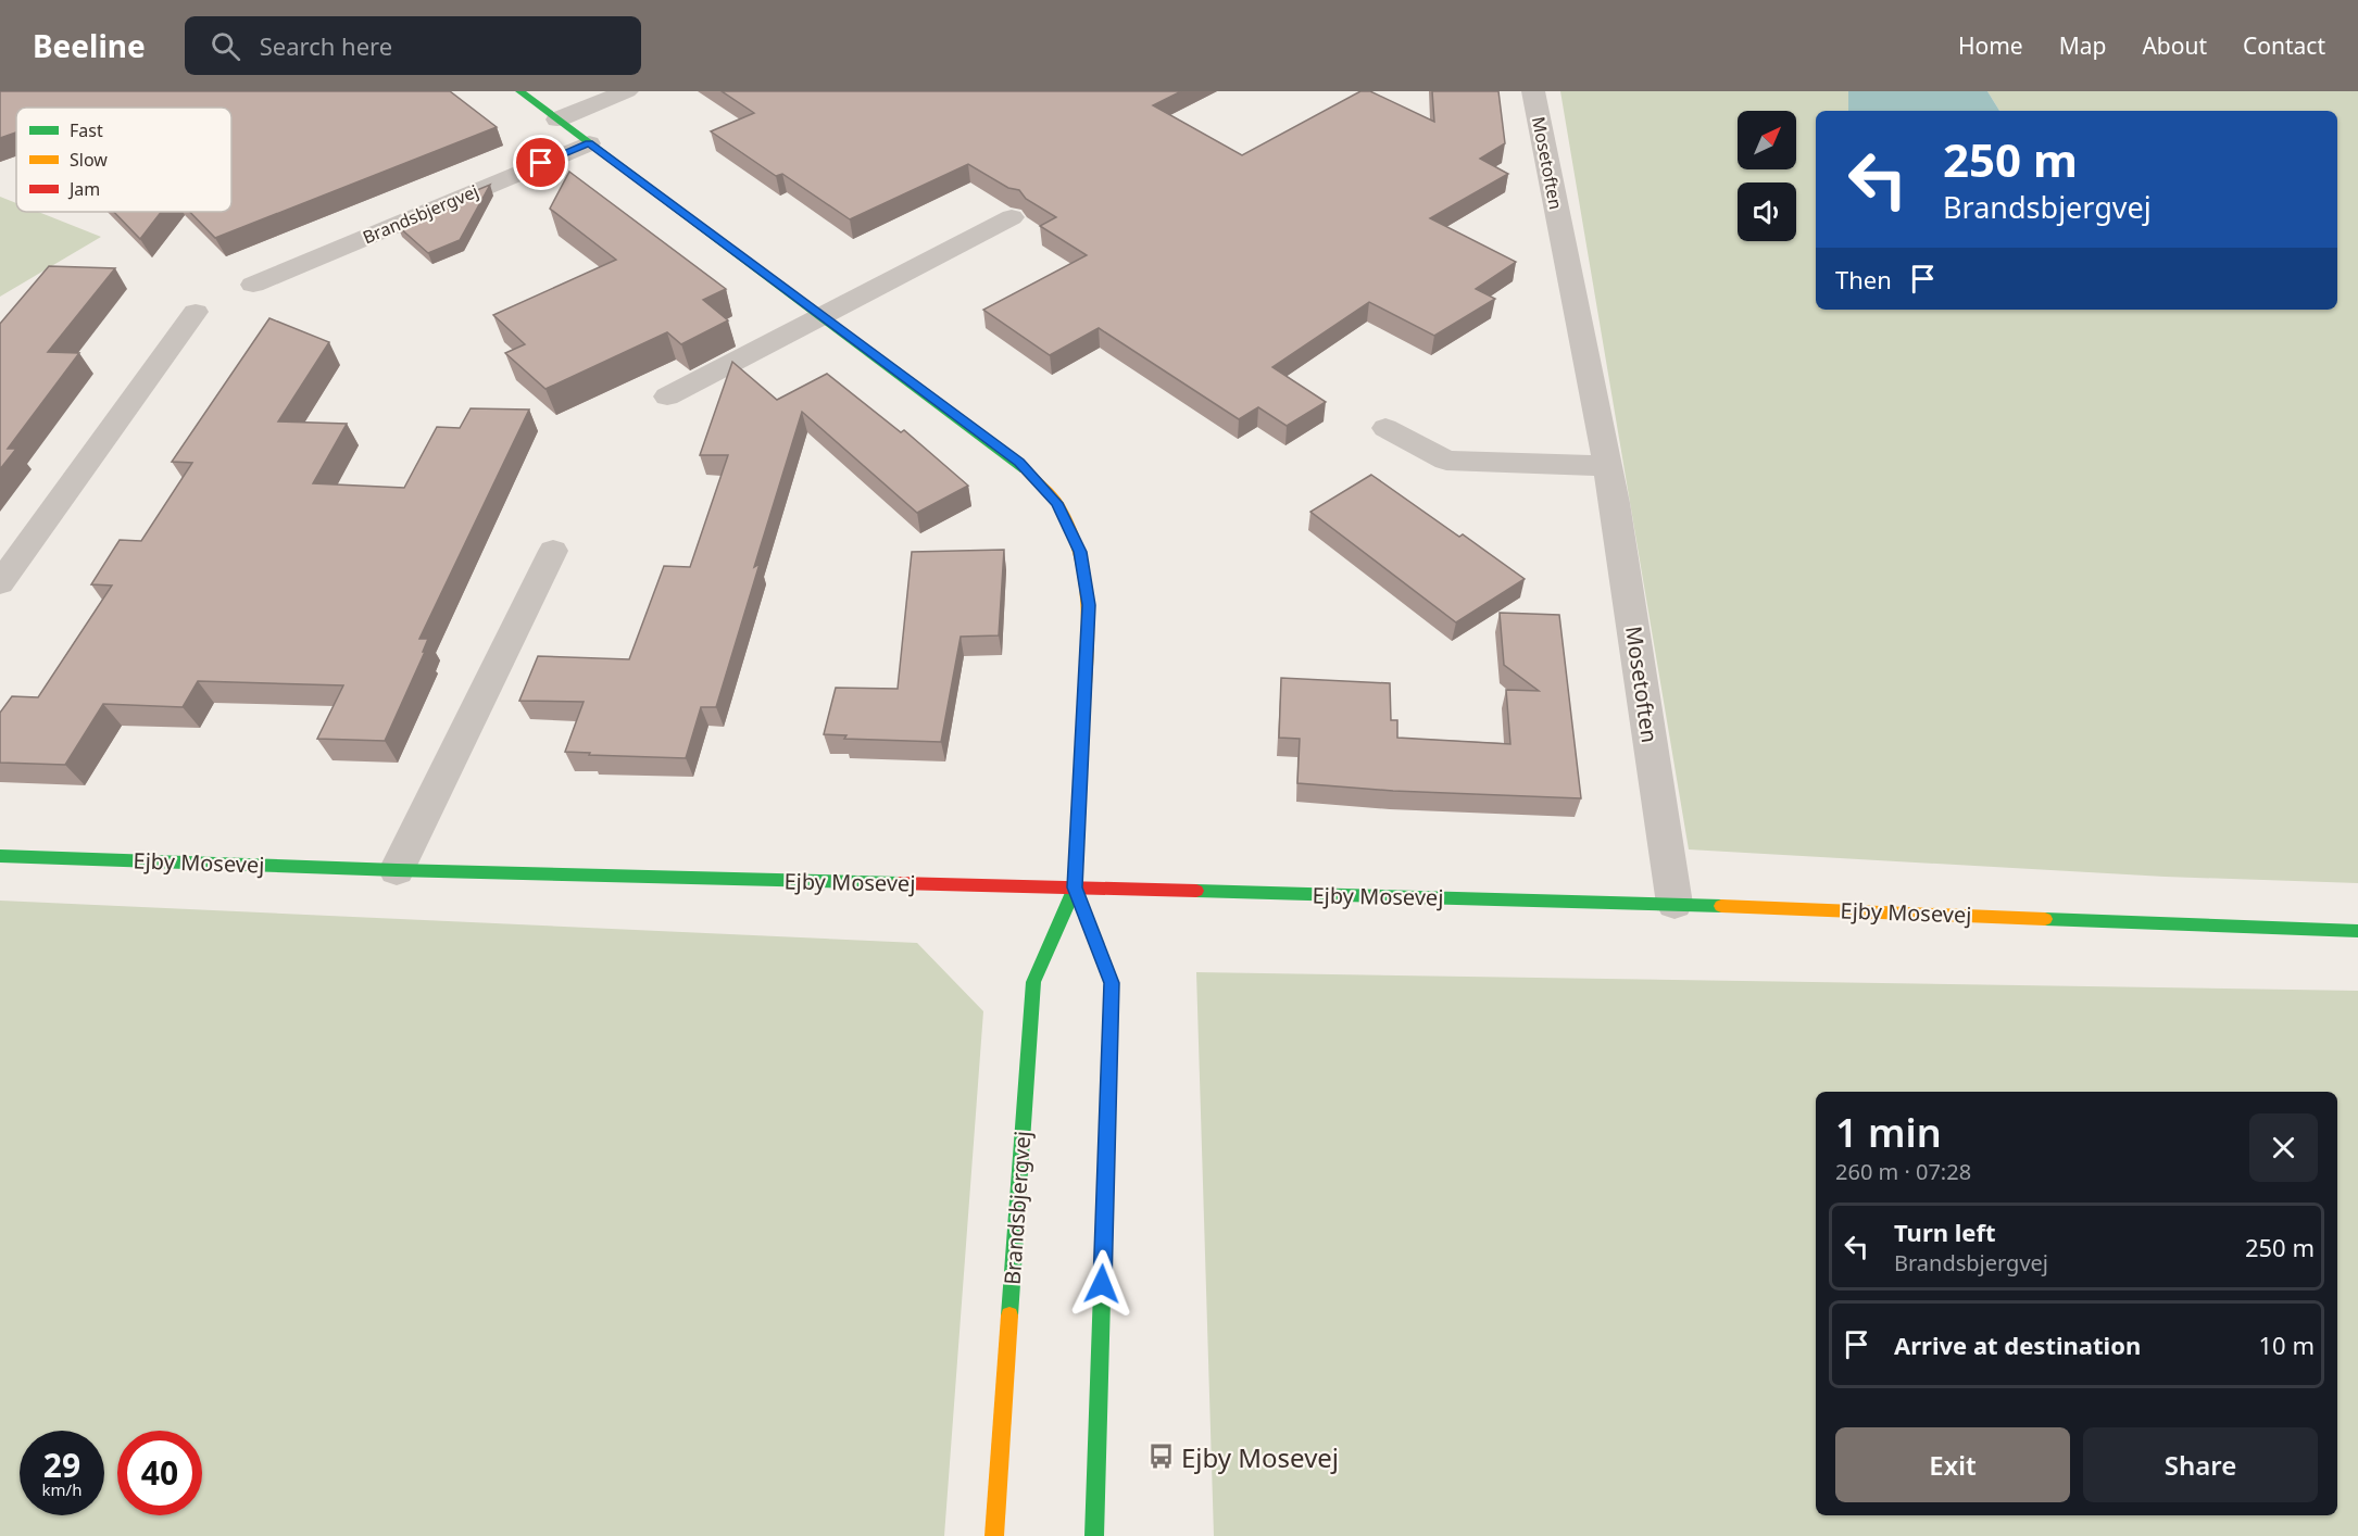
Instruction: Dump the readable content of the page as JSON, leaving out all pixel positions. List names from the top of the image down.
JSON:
{
  "streets": {
    "street": ["Mosetoften", "Brandsbjergvej", "Ejby Mosevej"]
  },
  "crossings": [
    ["Mosetoften", "Ejby Mosevej"],
    ["Brandsbjergvej", "Ejby Mosevej"]
  ],
  "places": {
    "bus stop": ["Ejby Mosevej"]
  },
  "legend": ["Fast", "Slow", "Jam"],
  "north": "top right",
  "page": {
    "header": "Beeline",
    "search": "Search here",
    "nav": [
      "Home",
      "Map",
      "About",
      "Contact"
    ],
    "turn": ["250 m", "Brandsbjergvej"],
    "then": "Then",
    "heading": ["1 min", "260 m · 07:28"],
    "list": [
      {
        "name": "Turn left",
        "note": "Brandsbjergvej",
        "value": "250 m"
      },
      {
        "name": "Arrive at destination",
        "value": "10 m"
      }
    ],
    "buttons": ["Exit", "Share"],
    "speed": "29 km/h",
    "limit": "40"
  }
}
